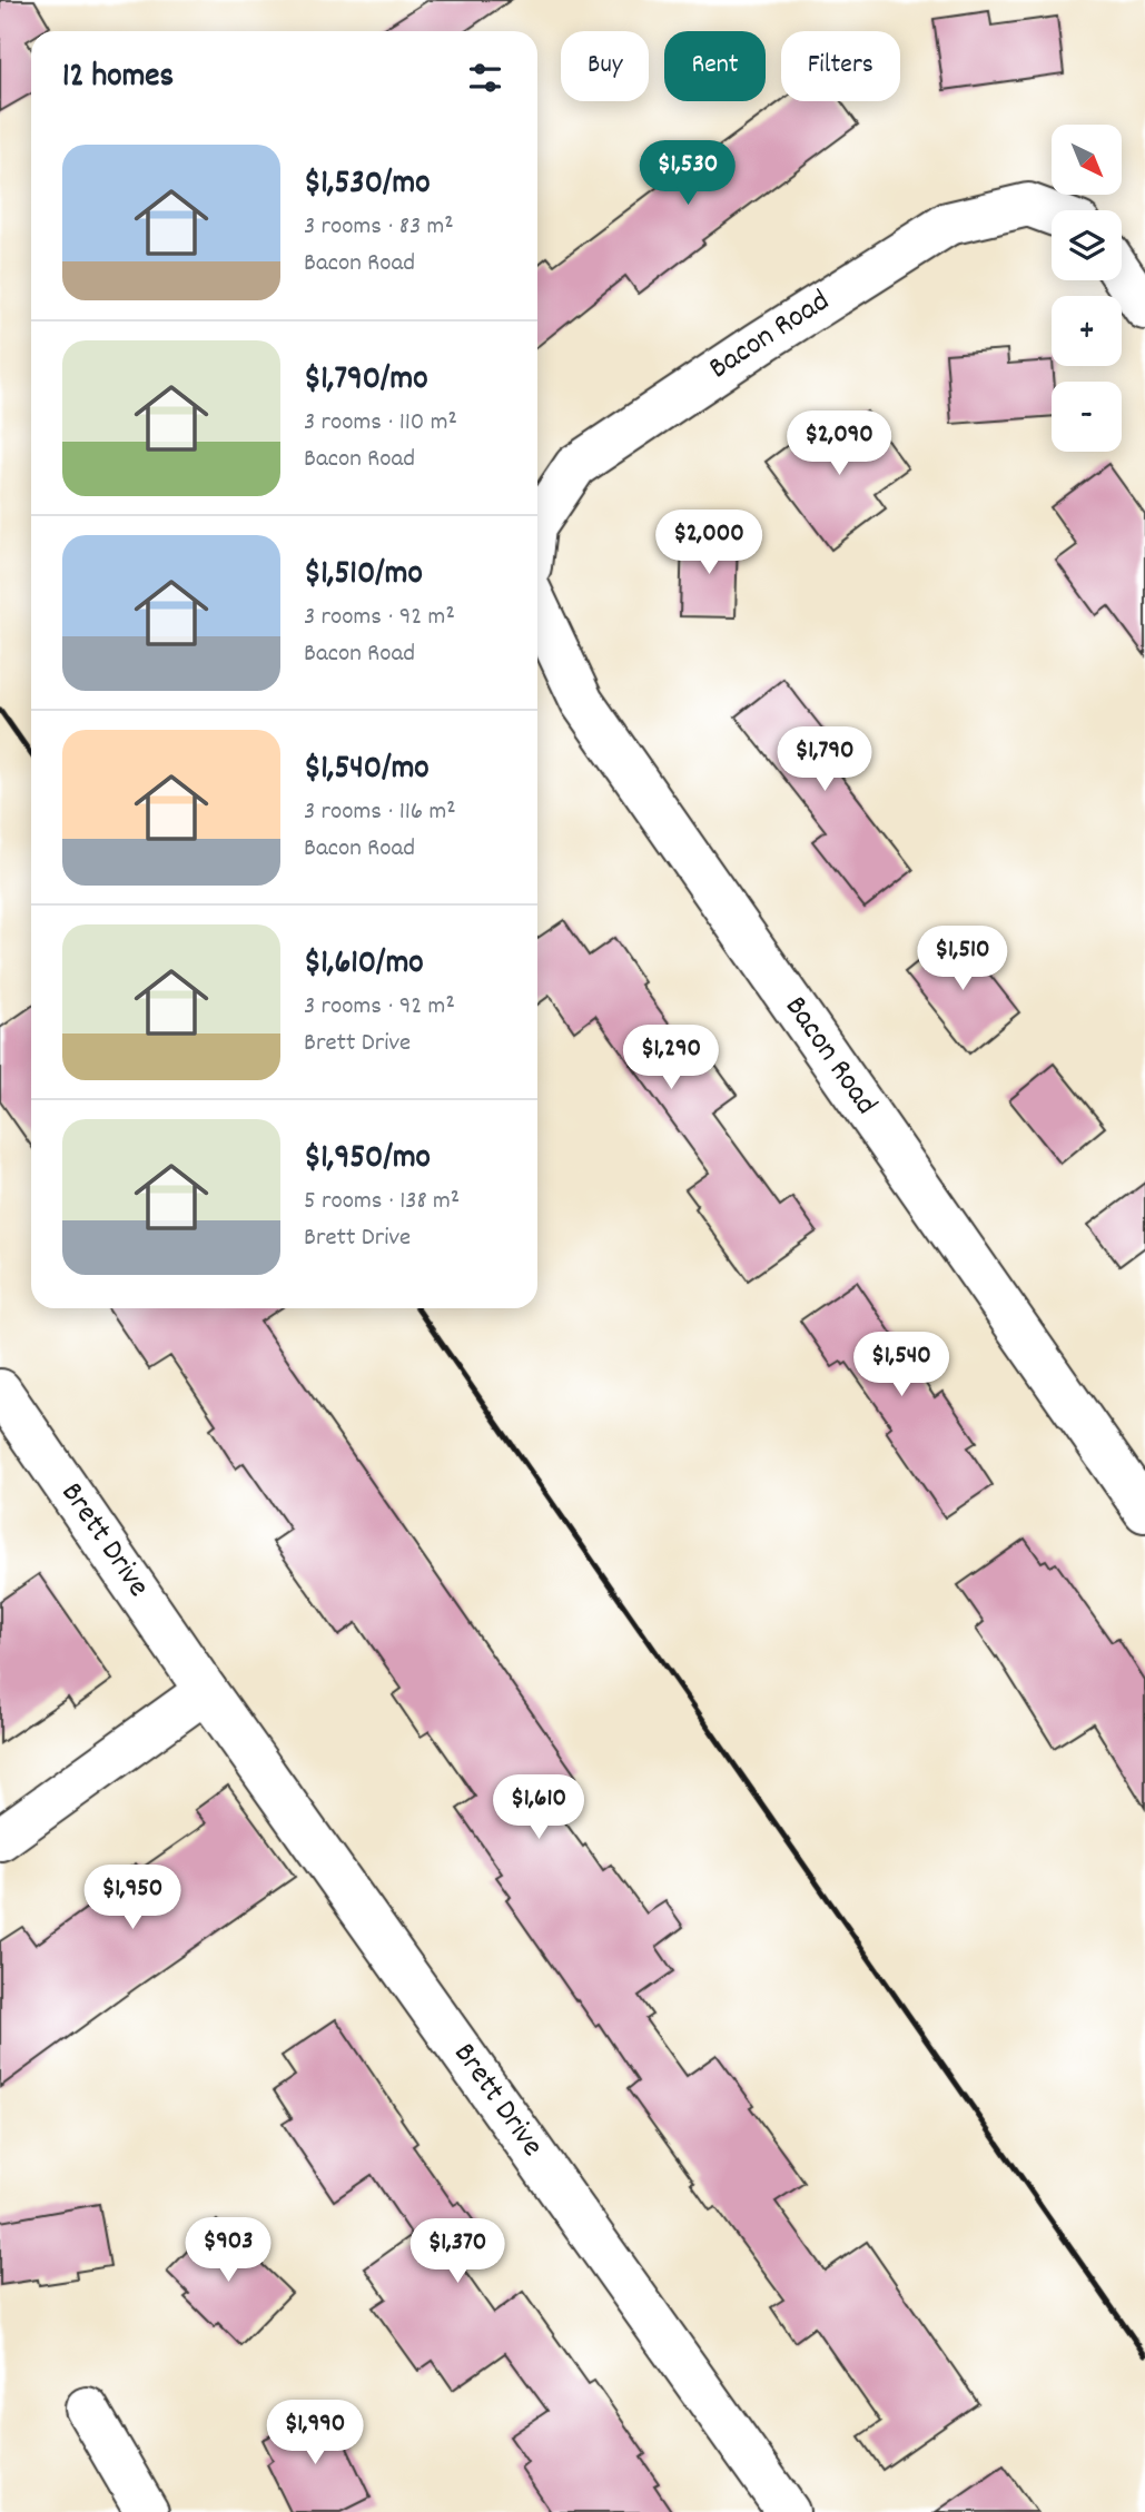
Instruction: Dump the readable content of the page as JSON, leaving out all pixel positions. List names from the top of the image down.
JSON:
{
  "streets": {
    "street": ["Bacon Road", "Brett Drive"]
  },
  "north": "bottom right",
  "page": {
    "chip": ["Buy", "Rent", "Filters"],
    "heading": "12 homes",
    "map_buttons": ["+", "−"],
    "list": [
      {
        "name": "$1,530/mo",
        "note": "3 rooms · 83 m² · Bacon Road"
      },
      {
        "name": "$1,790/mo",
        "note": "3 rooms · 110 m² · Bacon Road"
      },
      {
        "name": "$1,510/mo",
        "note": "3 rooms · 92 m² · Bacon Road"
      },
      {
        "name": "$1,540/mo",
        "note": "3 rooms · 116 m² · Bacon Road"
      },
      {
        "name": "$1,610/mo",
        "note": "3 rooms · 92 m² · Brett Drive"
      },
      {
        "name": "$1,950/mo",
        "note": "5 rooms · 138 m² · Brett Drive"
      }
    ],
    "price": [
      "$1,530",
      "$2,090",
      "$2,000",
      "$1,790",
      "$1,510",
      "$1,290",
      "$1,540",
      "$1,610",
      "$1,950",
      "$903",
      "$1,370",
      "$1,990"
    ]
  }
}
